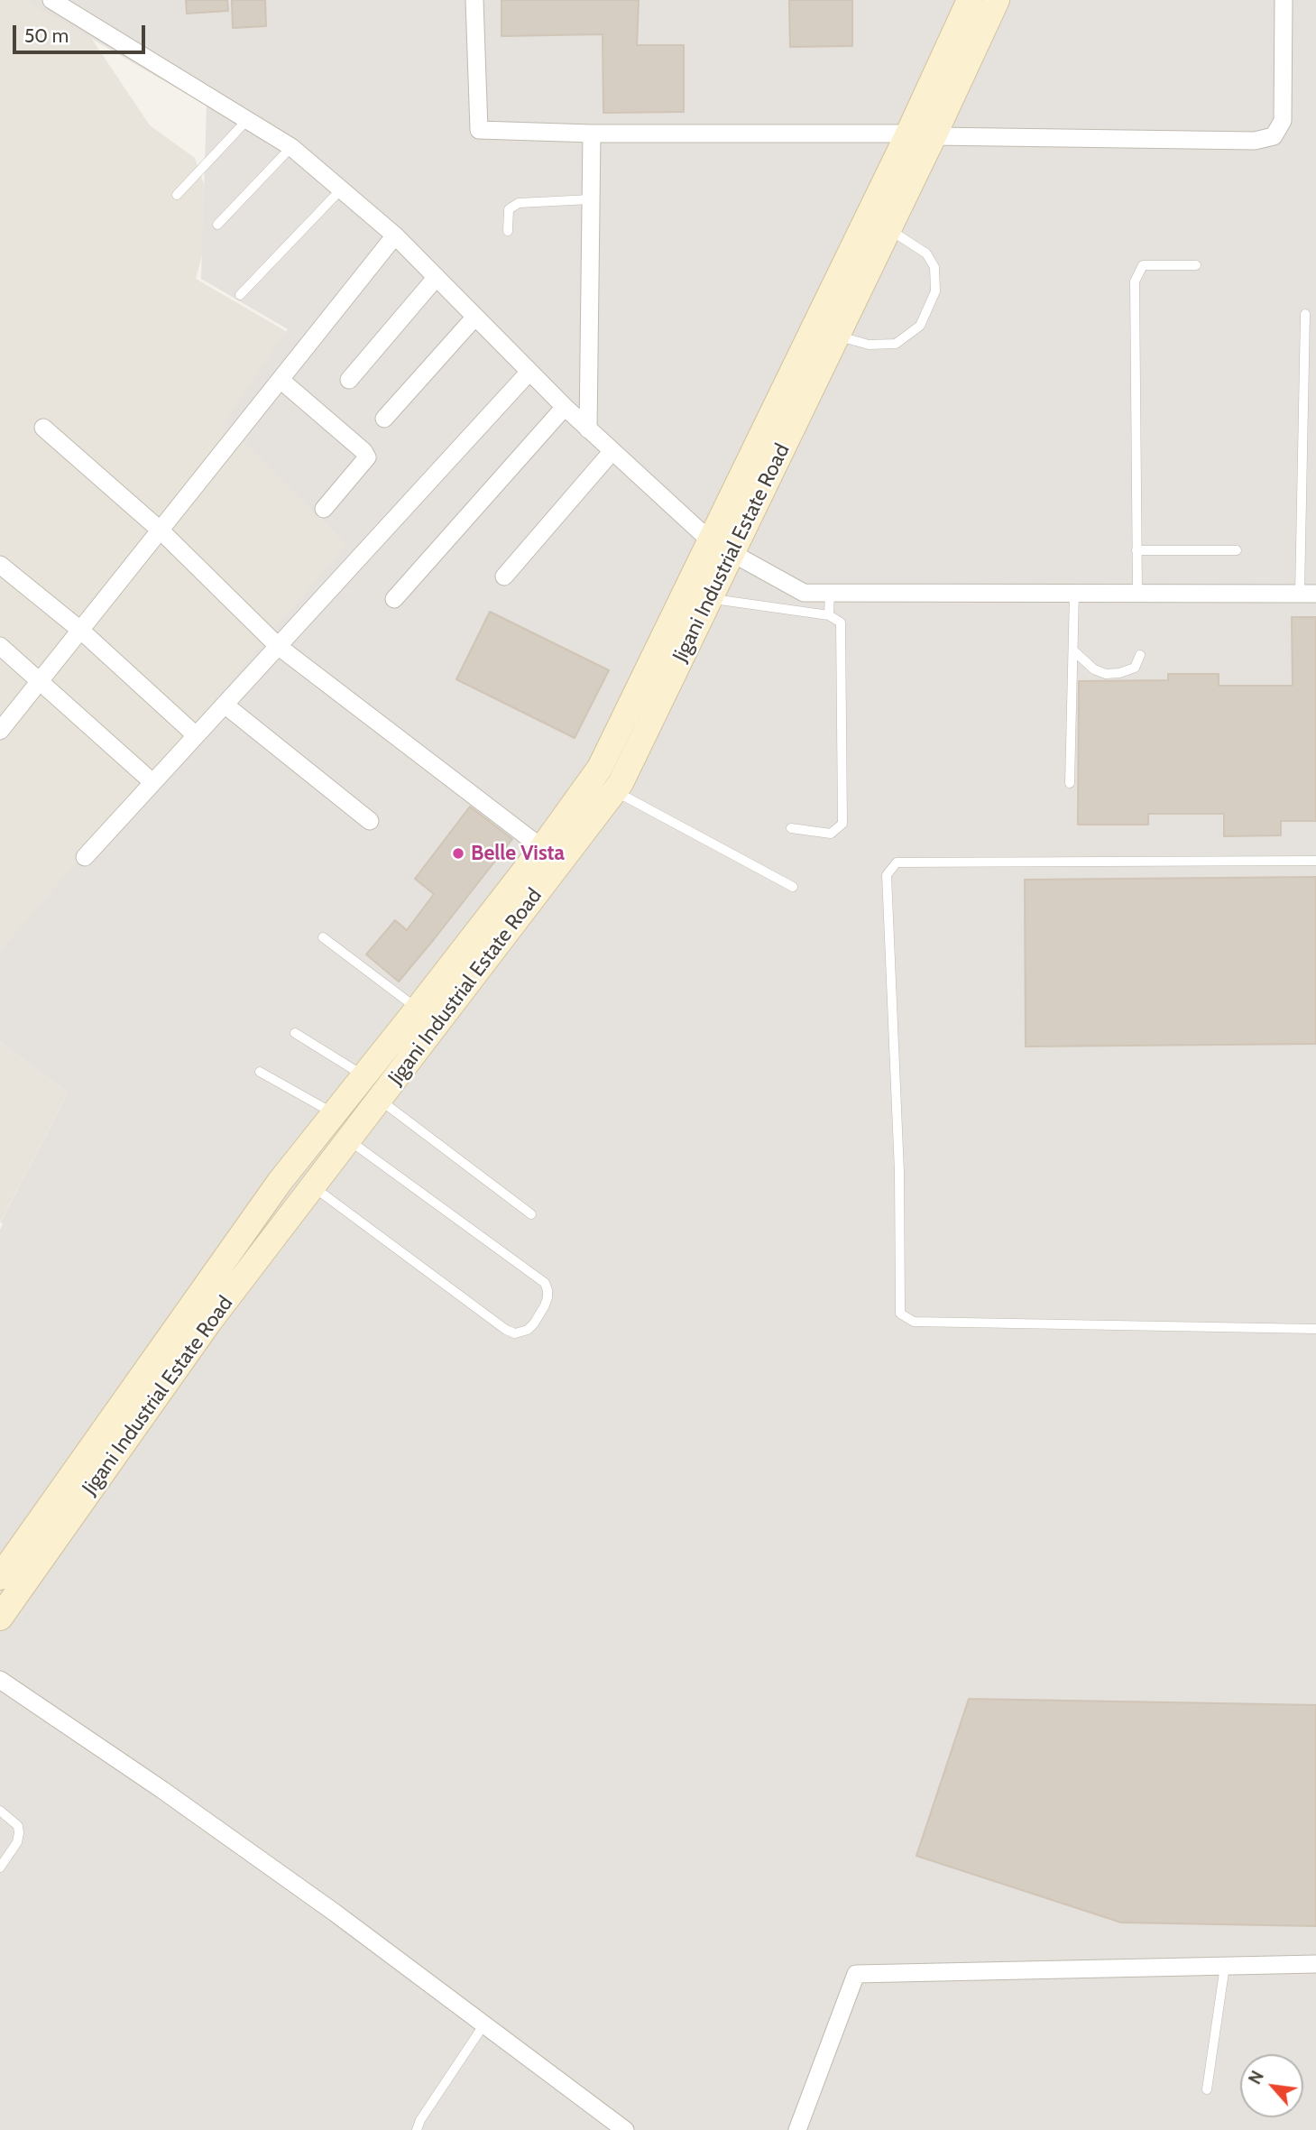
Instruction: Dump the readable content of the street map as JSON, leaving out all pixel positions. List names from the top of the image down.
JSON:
{
  "streets": {
    "main road": ["Jigani Industrial Estate Road"]
  },
  "places": ["Belle Vista"],
  "scale_bar": "50 m",
  "north": "top left"
}
